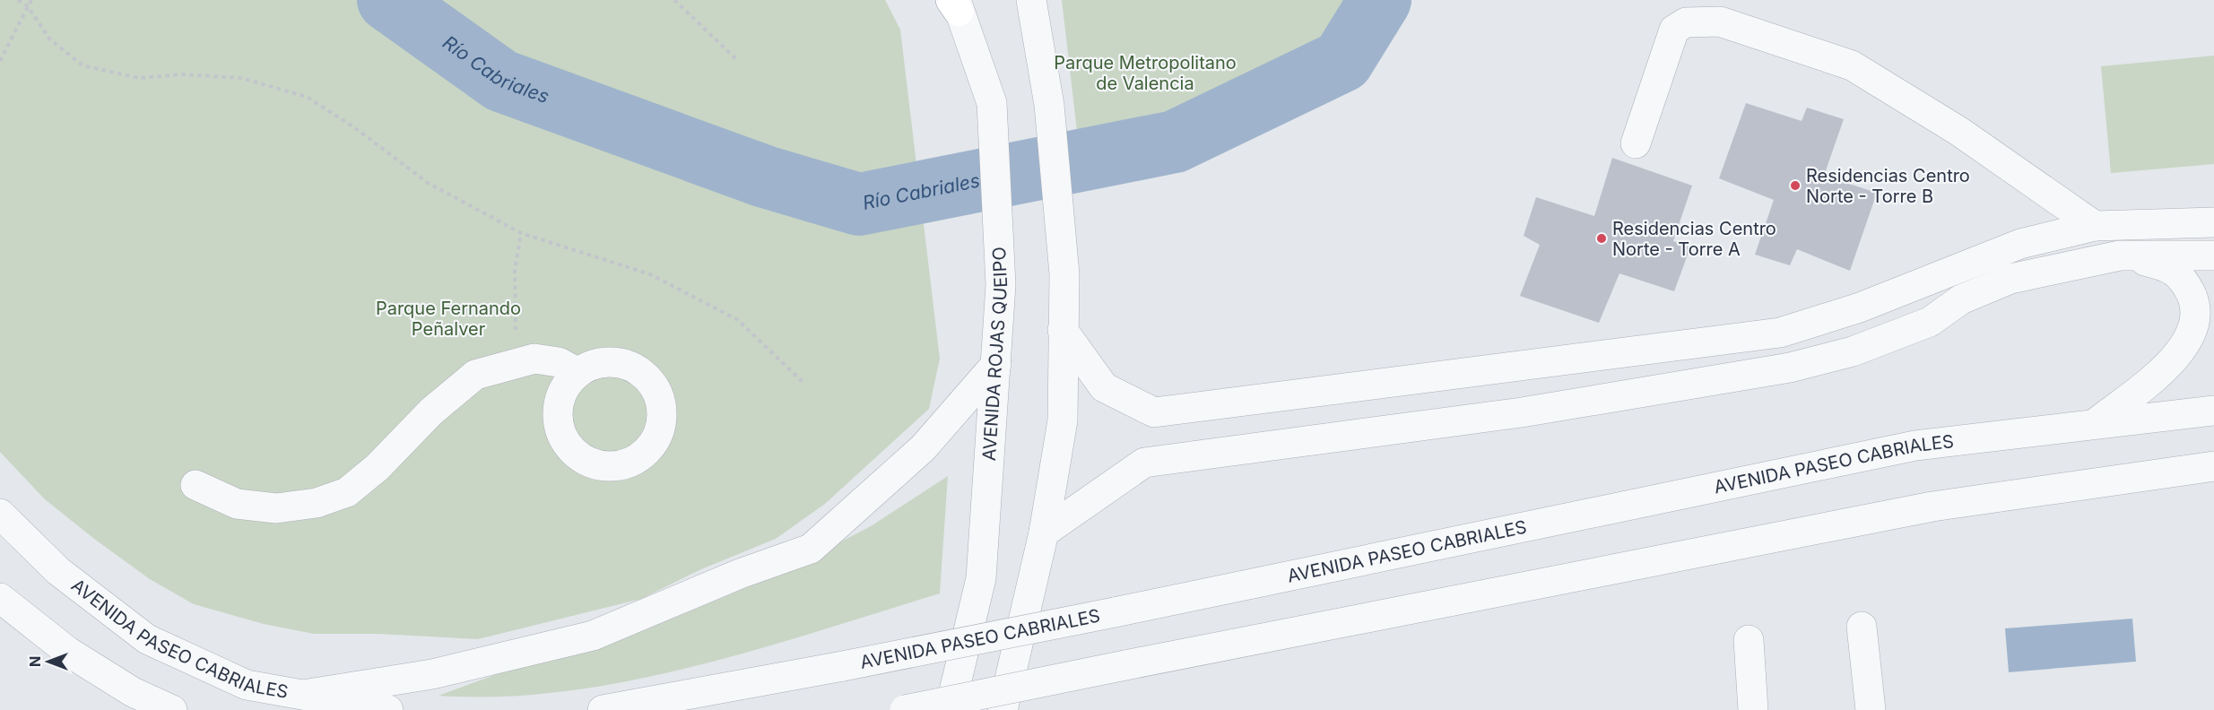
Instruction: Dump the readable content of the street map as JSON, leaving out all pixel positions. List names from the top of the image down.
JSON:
{
  "streets": {
    "street": ["AVENIDA ROJAS QUEIPO", "AVENIDA PASEO CABRIALES"]
  },
  "water": ["Río Cabriales"],
  "parks": ["Parque Metropolitano de Valencia", "Parque Fernando Peñalver"],
  "places": ["Residencias Centro Norte - Torre B", "Residencias Centro Norte - Torre A"],
  "north": "left"
}
